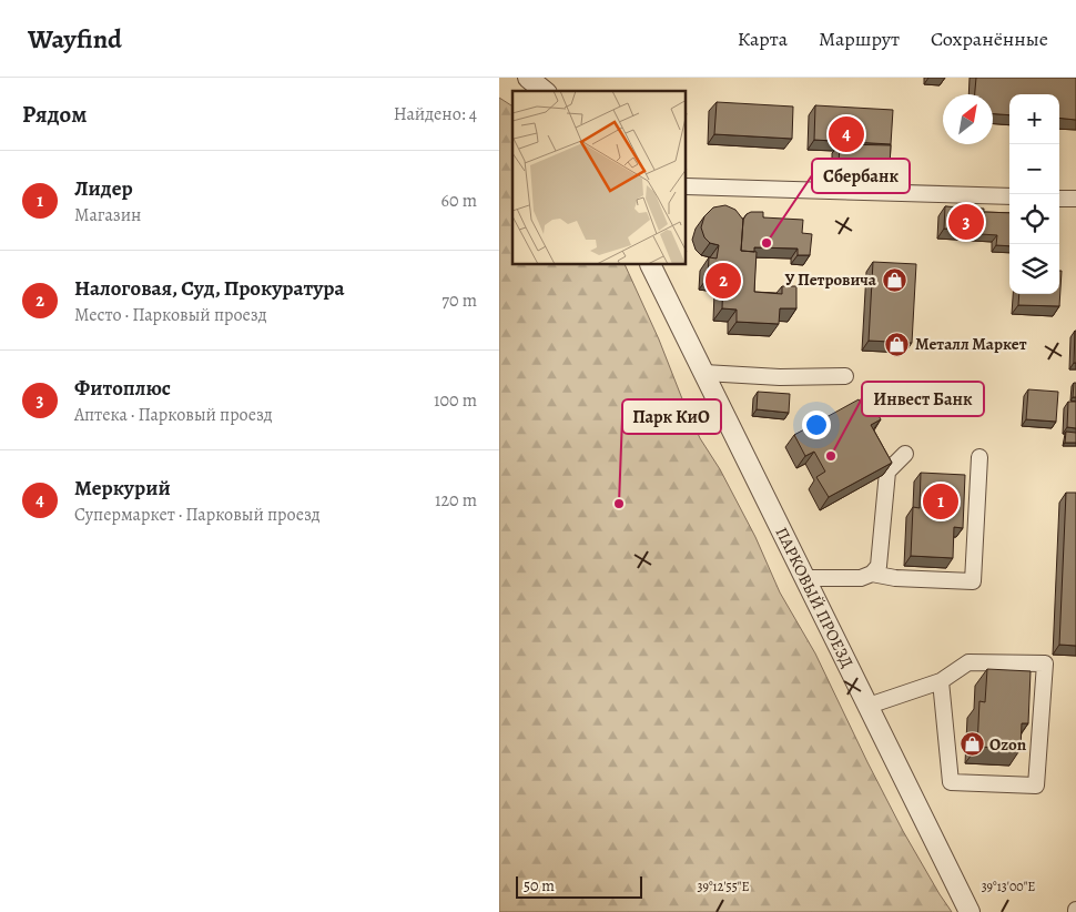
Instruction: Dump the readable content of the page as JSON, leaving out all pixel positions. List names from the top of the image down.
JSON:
{
  "streets": {
    "street": ["ПАРКОВЫЙ ПРОЕЗД"]
  },
  "places": {
    "other": ["Сбербанк", "Инвест Банк", "Парк КиО"],
    "shop": ["У Петровича", "Металл Маркет", "Ozon"]
  },
  "scale_bar": "50 m",
  "north": "top right",
  "page": {
    "header": "Wayfind",
    "nav": ["Карта", "Маршрут", "Сохранённые"],
    "heading": ["Рядом", "Найдено: 4"],
    "map_buttons": ["+", "−"],
    "pins": [
      "4",
      "3",
      "2",
      "1"
    ],
    "list": [
      {
        "mark": "1",
        "name": "Лидер",
        "note": "Магазин",
        "value": "60 m"
      },
      {
        "mark": "2",
        "name": "Налоговая, Суд, Прокуратура",
        "note": "Место · Парковый проезд",
        "value": "70 m"
      },
      {
        "mark": "3",
        "name": "Фитоплюс",
        "note": "Аптека · Парковый проезд",
        "value": "100 m"
      },
      {
        "mark": "4",
        "name": "Меркурий",
        "note": "Супермаркет · Парковый проезд",
        "value": "120 m"
      }
    ],
    "scale": "50 m"
  },
  "coordinates": ["39°12'55\"E", "39°13'00\"E"]
}
